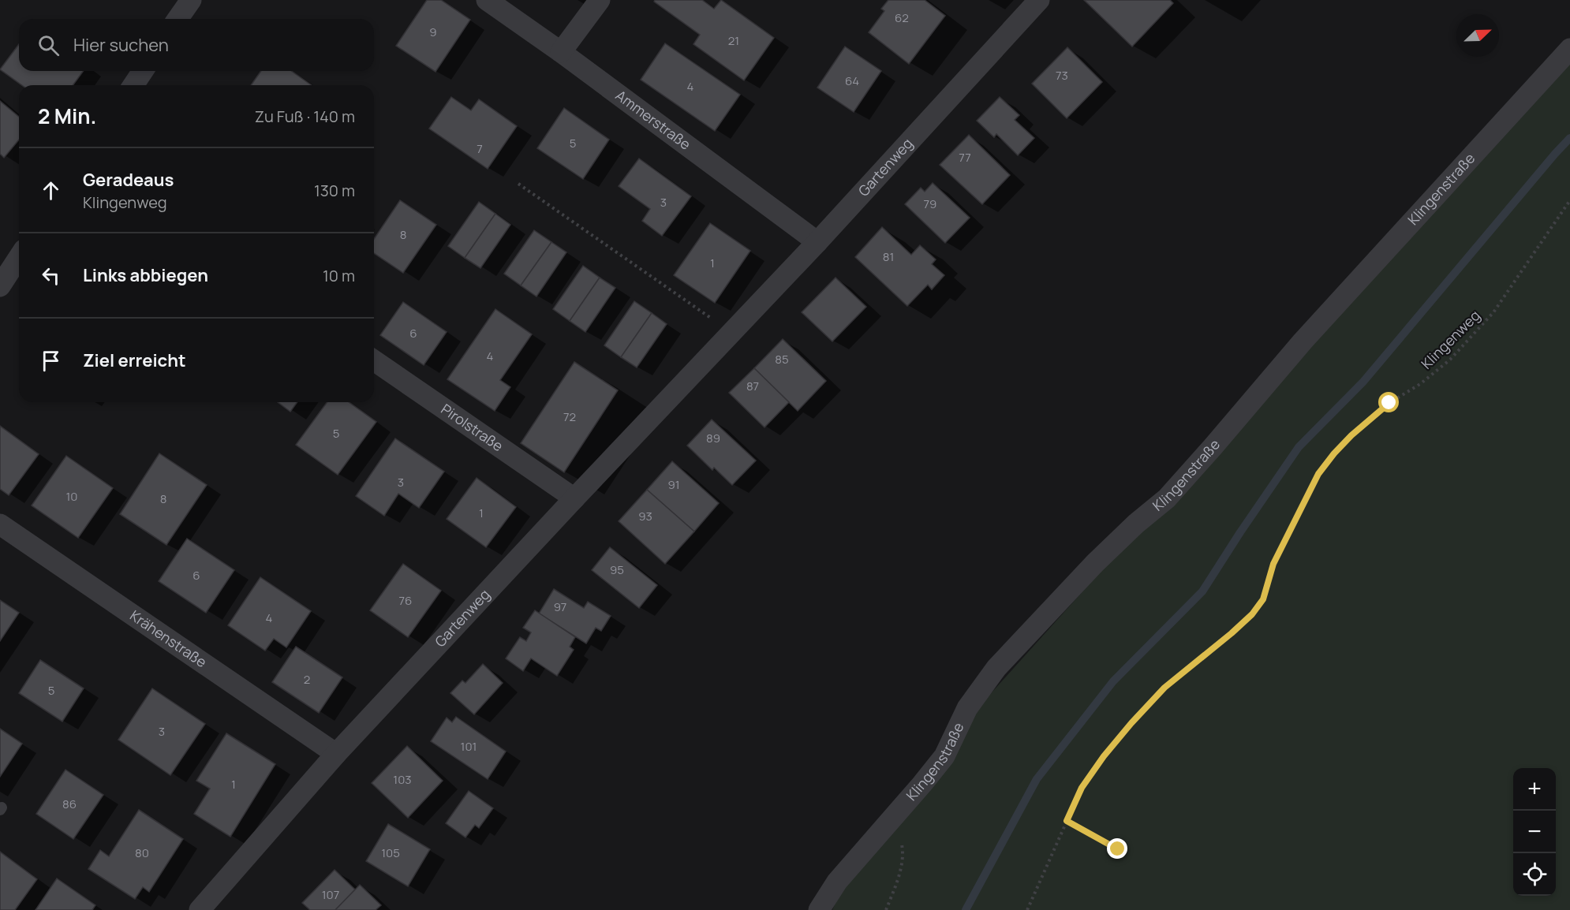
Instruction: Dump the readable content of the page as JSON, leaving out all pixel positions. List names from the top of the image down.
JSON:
{
  "streets": {
    "street": [
      "Ammerstraße",
      "Gartenweg",
      "Klingenstraße",
      "Pirolstraße",
      "Krähenstraße"
    ],
    "path": ["Klingenweg"]
  },
  "crossings": [
    ["Ammerstraße", "Gartenweg"],
    ["Gartenweg", "Pirolstraße"],
    ["Gartenweg", "Krähenstraße"]
  ],
  "house_numbers": [
    "62",
    "9",
    "21",
    "73",
    "64",
    "4",
    "5",
    "7",
    "77",
    "3",
    "79",
    "8",
    "81",
    "1",
    "6",
    "4",
    "85",
    "87",
    "72",
    "5",
    "89",
    "3",
    "91",
    "10",
    "8",
    "1",
    "93",
    "95",
    "6",
    "76",
    "97",
    "4",
    "2",
    "5",
    "3",
    "101",
    "103",
    "1",
    "86",
    "80",
    "105",
    "107"
  ],
  "north": "top right",
  "page": {
    "search": "Hier suchen",
    "heading": ["2 Min.", "Zu Fuß · 140 m"],
    "list": [
      ["Geradeaus", "Klingenweg", "130 m"],
      ["Links abbiegen", "10 m"],
      "Ziel erreicht"
    ],
    "map_buttons": ["+", "−"]
  }
}
